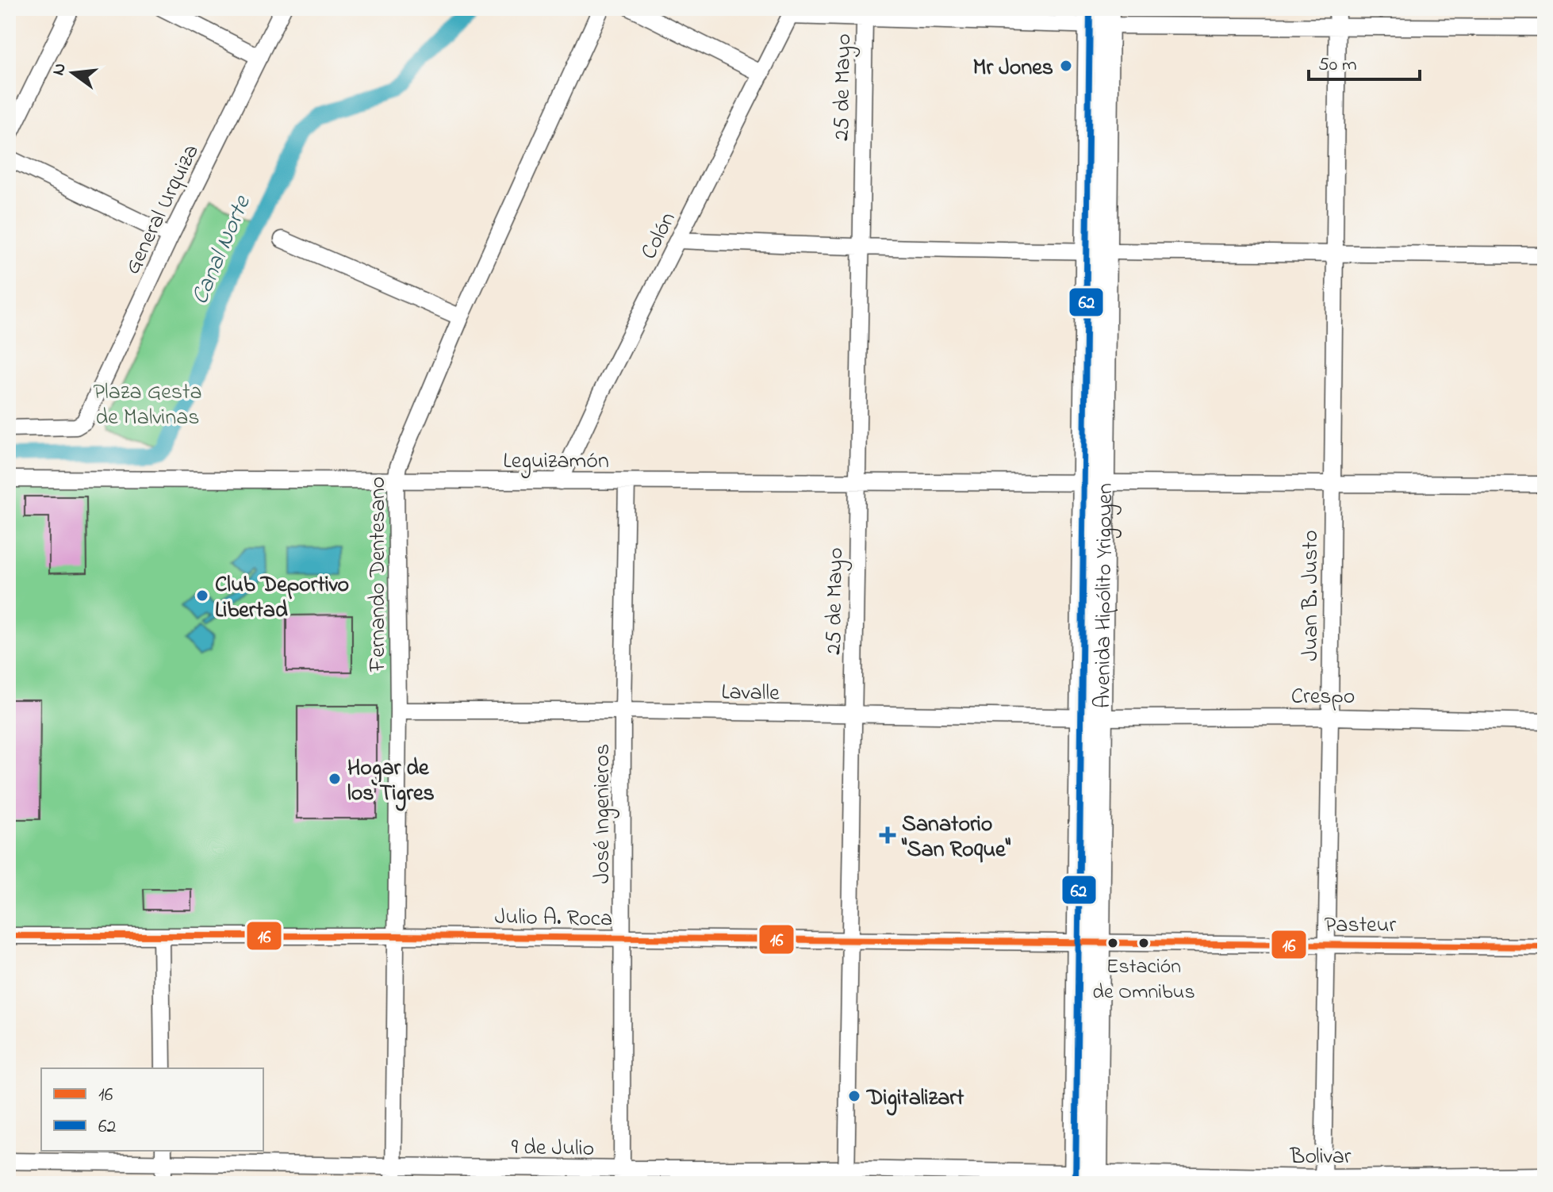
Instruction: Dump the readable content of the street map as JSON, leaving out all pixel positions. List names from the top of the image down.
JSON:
{
  "streets": {
    "street": [
      "25 de Mayo",
      "General Urquiza",
      "Colón",
      "Leguizamón",
      "Fernando Dentesano",
      "Juan B. Justo",
      "Avenida Hipólito Yrigoyen",
      "Lavalle",
      "Crespo",
      "José Ingenieros",
      "Julio A. Roca",
      "Pasteur",
      "9 de Julio",
      "Bolivar"
    ]
  },
  "crossings": [
    ["25 de Mayo", "Leguizamón"],
    ["25 de Mayo", "Lavalle"],
    ["25 de Mayo", "Julio A. Roca"],
    ["25 de Mayo", "9 de Julio"],
    ["Colón", "Leguizamón"],
    ["Leguizamón", "Fernando Dentesano"],
    ["Leguizamón", "Juan B. Justo"],
    ["Leguizamón", "Avenida Hipólito Yrigoyen"],
    ["Leguizamón", "José Ingenieros"],
    ["Fernando Dentesano", "Lavalle"],
    ["Fernando Dentesano", "Julio A. Roca"],
    ["Fernando Dentesano", "9 de Julio"],
    ["Juan B. Justo", "Crespo"],
    ["Juan B. Justo", "Pasteur"],
    ["Juan B. Justo", "Bolivar"],
    ["Avenida Hipólito Yrigoyen", "Lavalle"],
    ["Avenida Hipólito Yrigoyen", "Crespo"],
    ["Avenida Hipólito Yrigoyen", "Julio A. Roca"],
    ["Avenida Hipólito Yrigoyen", "Pasteur"],
    ["Avenida Hipólito Yrigoyen", "9 de Julio"],
    ["Avenida Hipólito Yrigoyen", "Bolivar"],
    ["Lavalle", "Crespo"],
    ["Lavalle", "José Ingenieros"],
    ["José Ingenieros", "Julio A. Roca"],
    ["José Ingenieros", "9 de Julio"],
    ["Julio A. Roca", "Pasteur"],
    ["9 de Julio", "Bolivar"]
  ],
  "water": ["Canal Norte"],
  "parks": ["Plaza Gesta de Malvinas"],
  "places": {
    "other": [
      "Mr Jones",
      "Club Deportivo Libertad",
      "Hogar de los Tigres",
      "Estación de Omnibus",
      "Digitalizart"
    ],
    "health": ["Sanatorio \"San Roque\""]
  },
  "lines": ["transit line 62", "transit line 16"],
  "legend": ["16", "62"],
  "scale_bar": "50 m",
  "north": "left"
}
